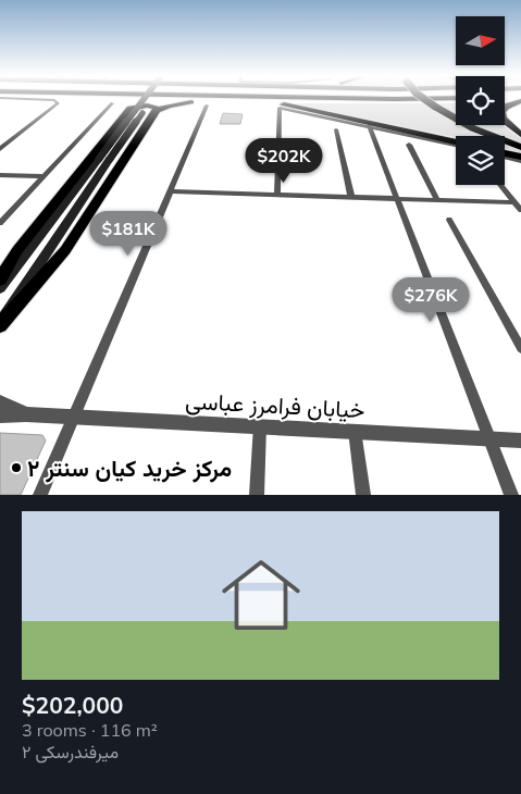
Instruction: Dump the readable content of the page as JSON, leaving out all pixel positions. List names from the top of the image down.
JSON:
{
  "streets": {
    "street": ["خیابان فرامرز عباسی"]
  },
  "places": ["مرکز خرید کیان سنتر ۲"],
  "north": "right",
  "page": {
    "price": ["$202K", "$181K", "$276K"],
    "list": [
      {
        "name": "$202,000",
        "note": "3 rooms · 116 m² · میرفندرسکی ۲"
      }
    ]
  }
}
